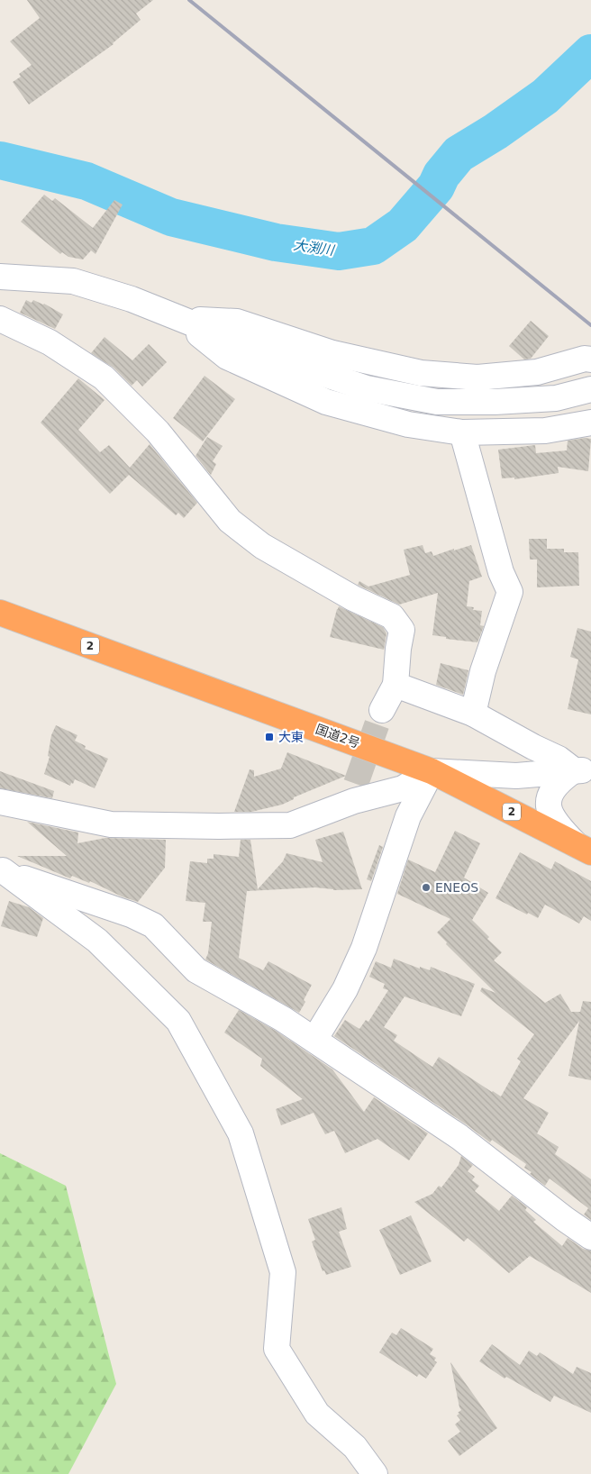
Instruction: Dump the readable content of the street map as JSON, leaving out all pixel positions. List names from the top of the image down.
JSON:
{
  "streets": {
    "highway": ["2", "国道2号"]
  },
  "water": ["大渕川"],
  "places": {
    "transit": ["大東"],
    "other": ["ENEOS"]
  }
}
